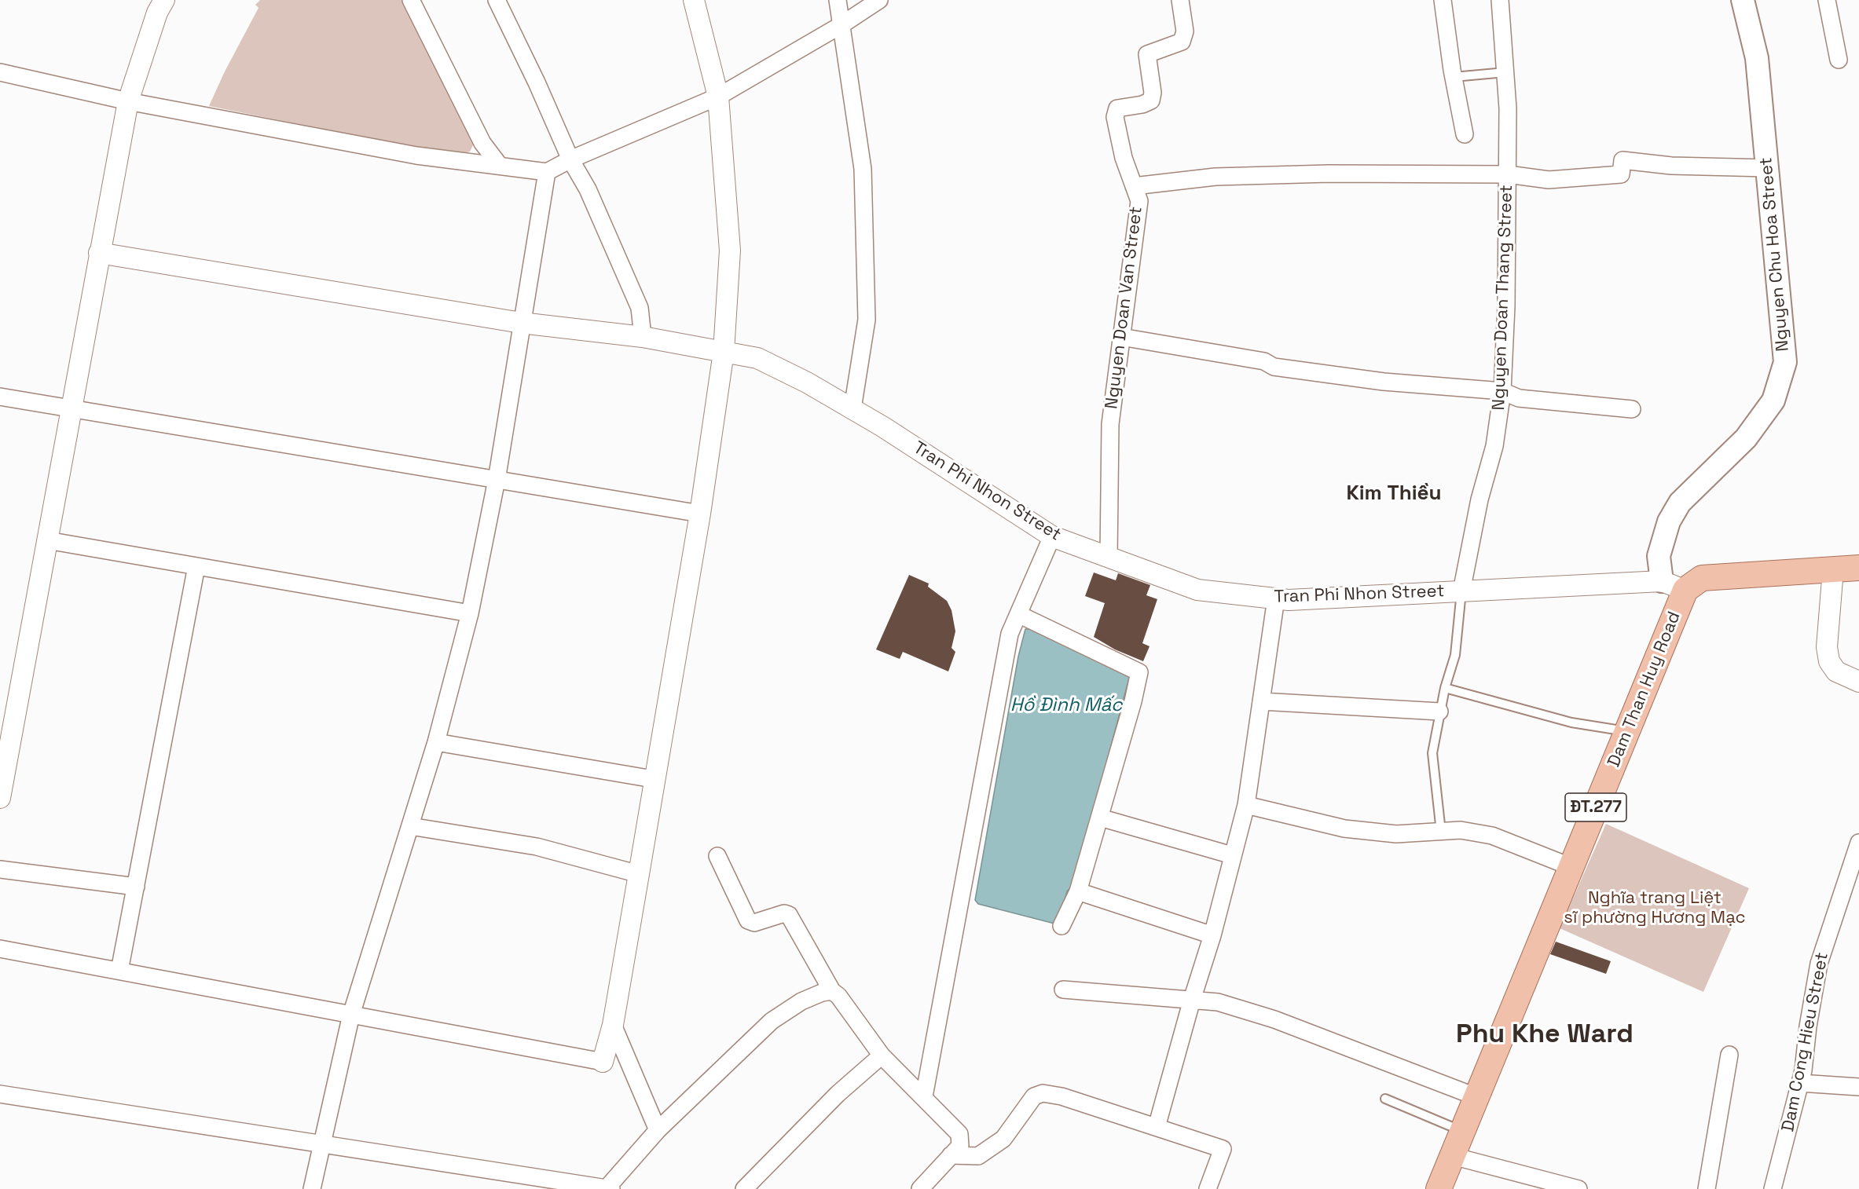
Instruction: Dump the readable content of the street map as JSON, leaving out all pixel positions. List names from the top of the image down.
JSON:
{
  "streets": {
    "main road": ["Nguyen Chu Hoa Street", "Dam Than Huy Road", "ĐT.277"],
    "street": [
      "Nguyen Doan Thang Street",
      "Nguyen Doan Van Street",
      "Tran Phi Nhon Street",
      "Dam Cong Hieu Street"
    ]
  },
  "crossings": [
    ["Nguyen Chu Hoa Street", "Tran Phi Nhon Street"],
    ["Nguyen Doan Thang Street", "Tran Phi Nhon Street"],
    ["Nguyen Doan Van Street", "Tran Phi Nhon Street"],
    ["Tran Phi Nhon Street", "Dam Than Huy Road"]
  ],
  "districts": ["Kim Thiều", "Phu Khe Ward"],
  "water": ["Hồ Đình Mấc"],
  "parks": ["Nghĩa trang Liệt sĩ phường Hương Mạc"]
}
